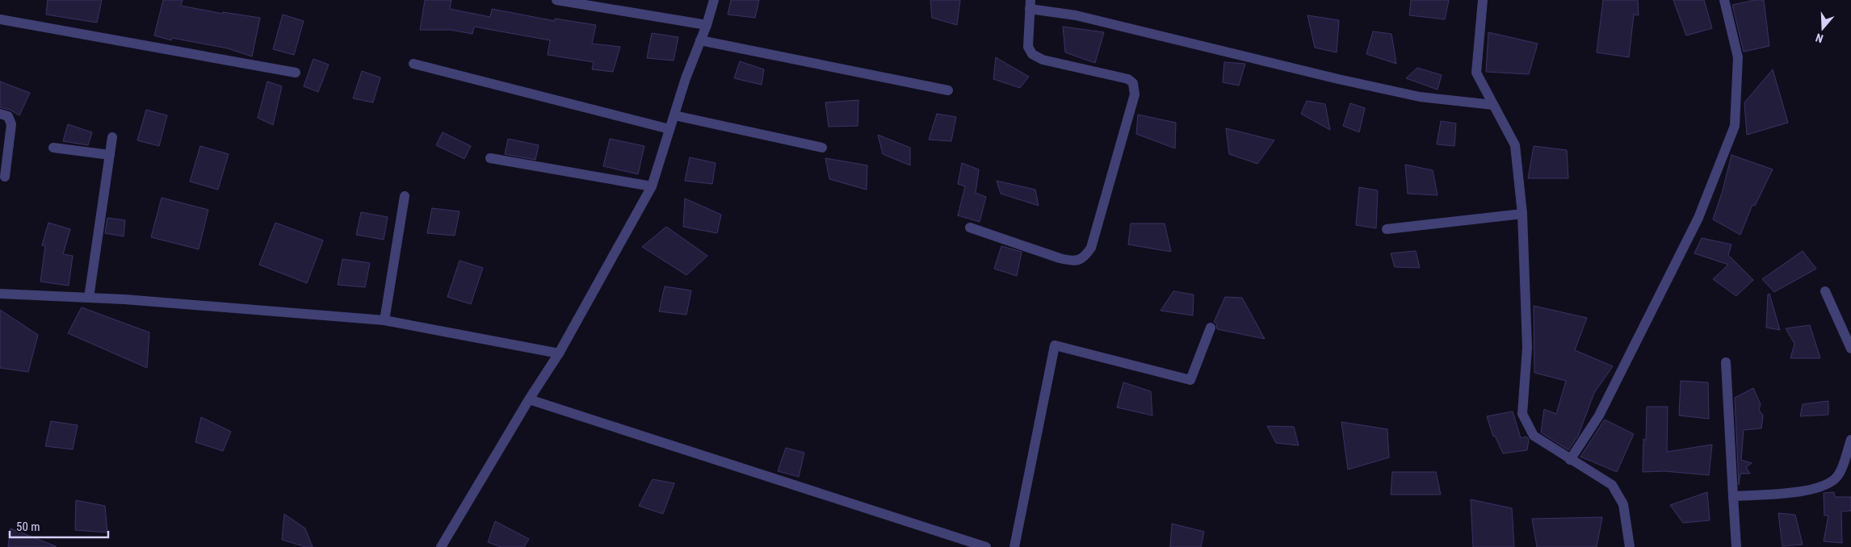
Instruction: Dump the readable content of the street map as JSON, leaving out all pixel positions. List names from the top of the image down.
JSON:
{
  "scale_bar": "50 m",
  "north": "bottom"
}
